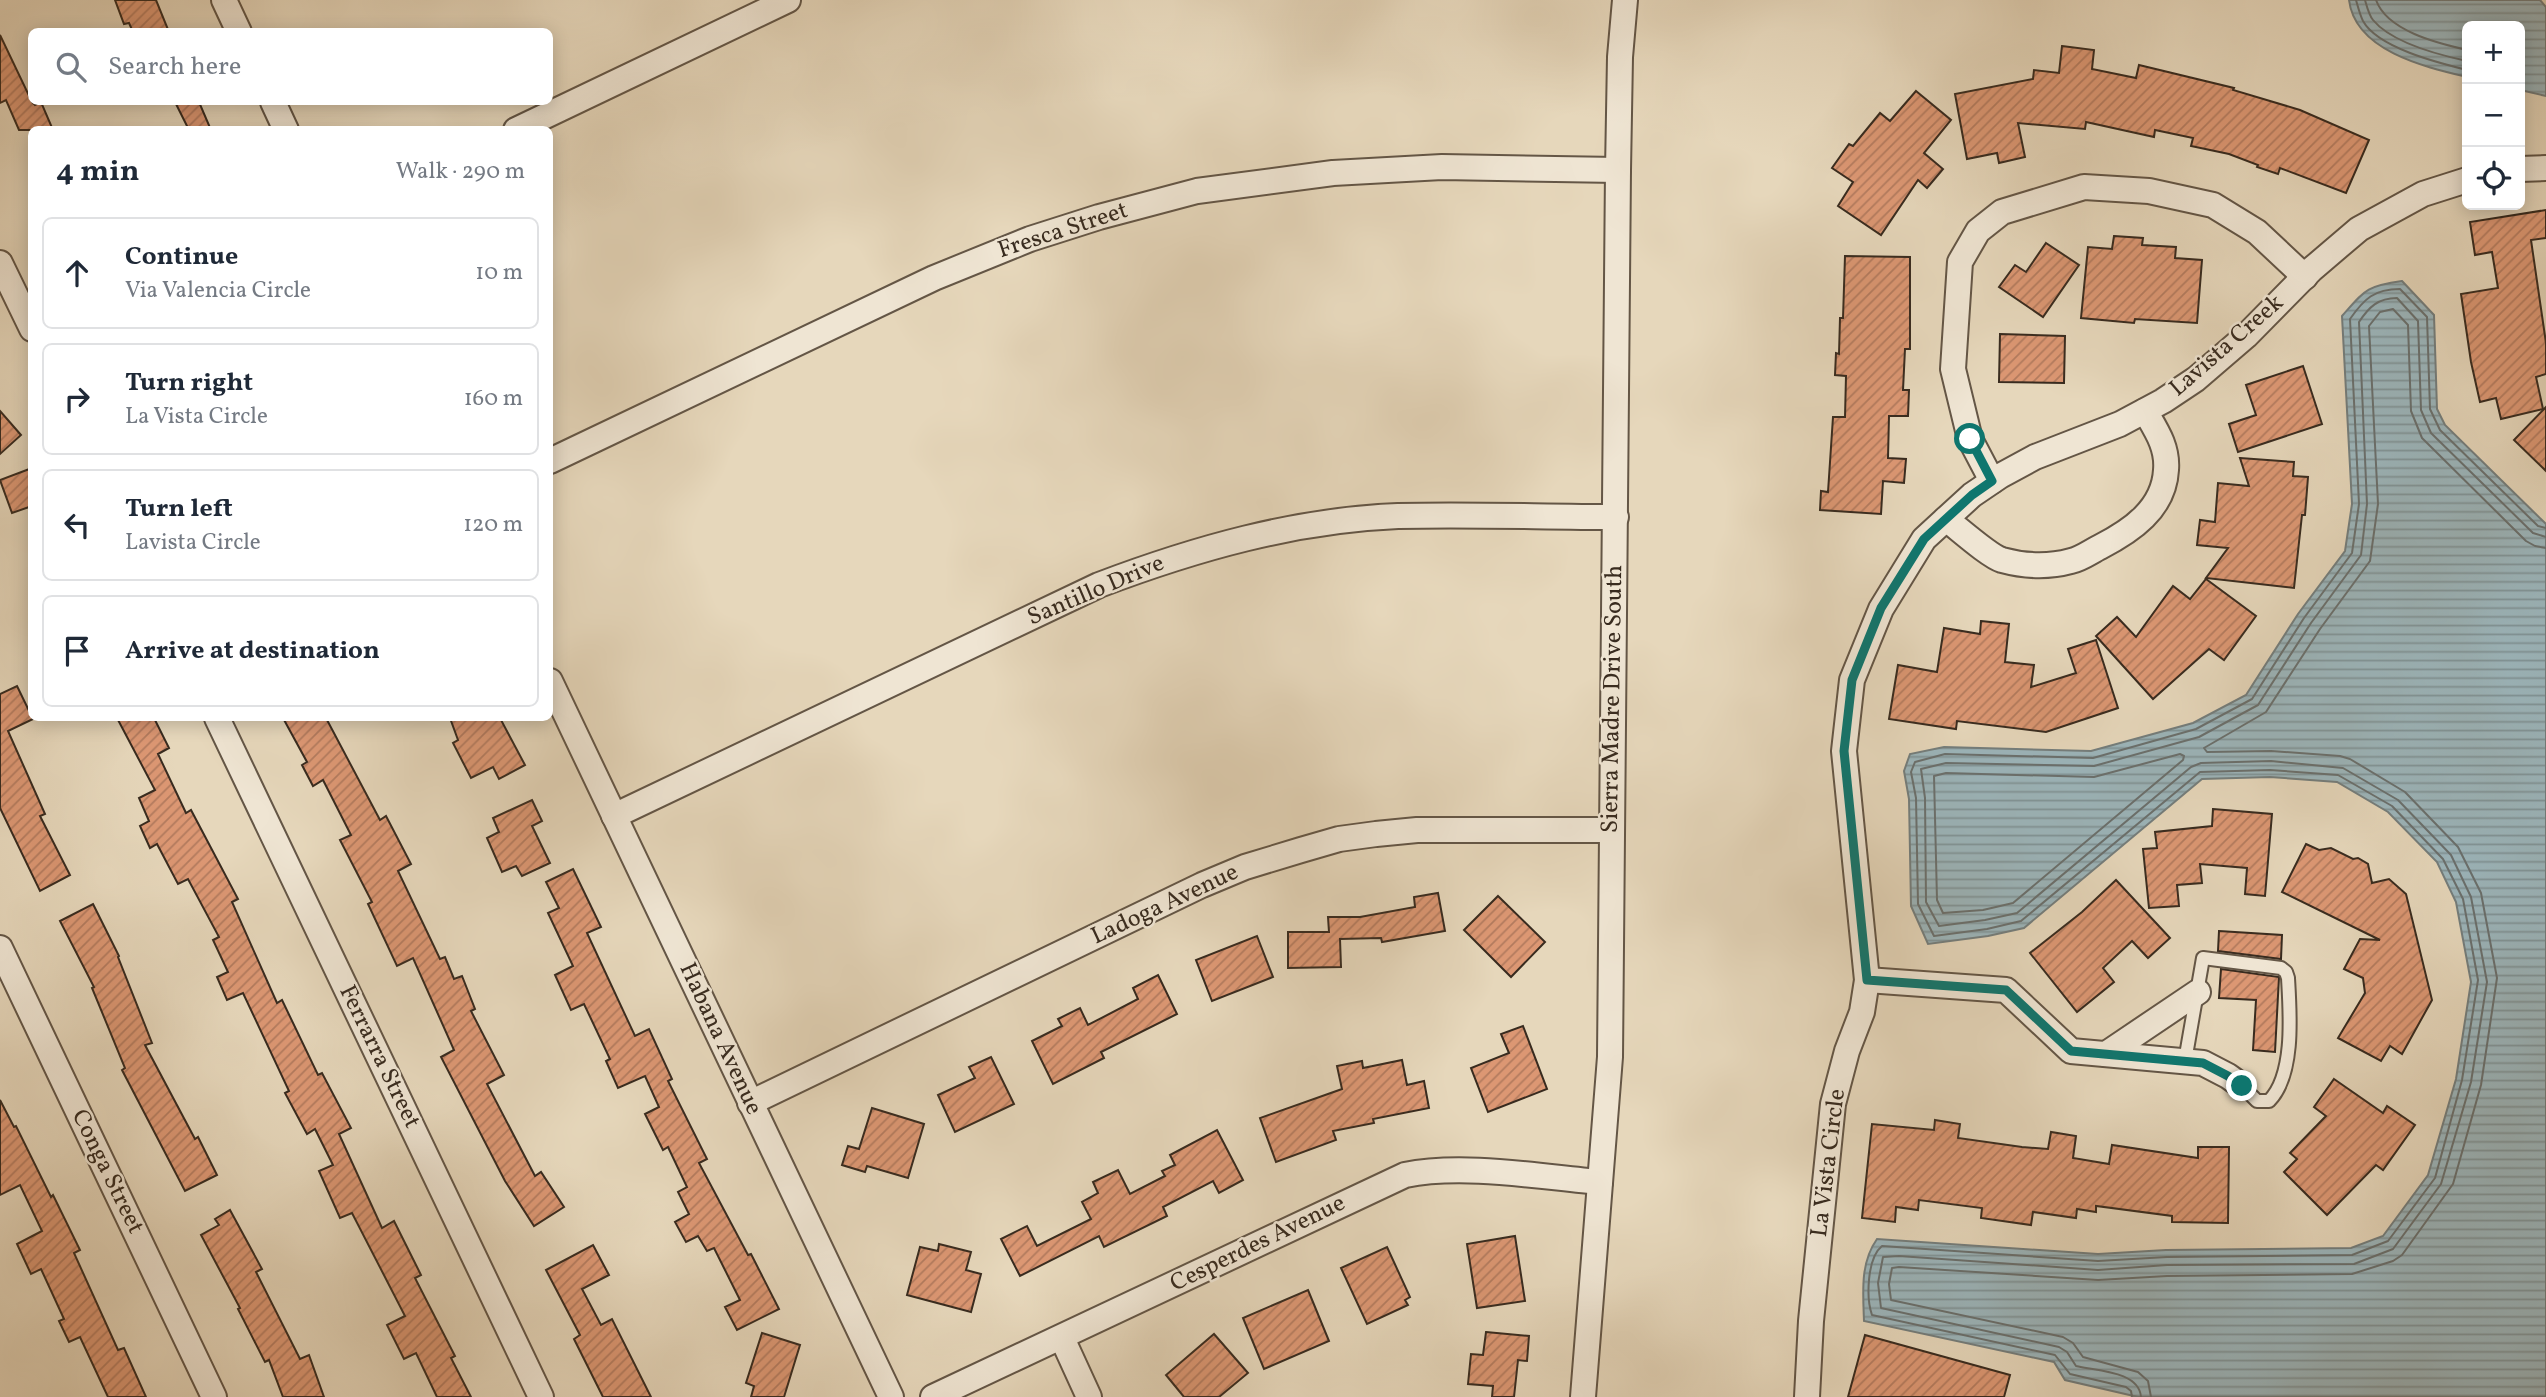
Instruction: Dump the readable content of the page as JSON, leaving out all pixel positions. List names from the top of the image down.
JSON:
{
  "streets": {
    "street": [
      "Fresca Street",
      "Lavista Creek",
      "Santillo Drive",
      "Sierra Madre Drive South",
      "Ladoga Avenue",
      "Habana Avenue",
      "Ferrarra Street",
      "La Vista Circle",
      "Conga Street",
      "Cesperdes Avenue"
    ]
  },
  "crossings": [
    ["Fresca Street", "Sierra Madre Drive South"],
    ["Lavista Creek", "La Vista Circle"],
    ["Santillo Drive", "Sierra Madre Drive South"],
    ["Santillo Drive", "Habana Avenue"],
    ["Sierra Madre Drive South", "Ladoga Avenue"],
    ["Sierra Madre Drive South", "Cesperdes Avenue"],
    ["Ladoga Avenue", "Habana Avenue"]
  ],
  "page": {
    "map_buttons": ["+", "−"],
    "search": "Search here",
    "heading": ["4 min", "Walk · 290 m"],
    "list": [
      ["Continue", "Via Valencia Circle", "10 m"],
      ["Turn right", "La Vista Circle", "160 m"],
      ["Turn left", "Lavista Circle", "120 m"],
      "Arrive at destination"
    ]
  }
}
